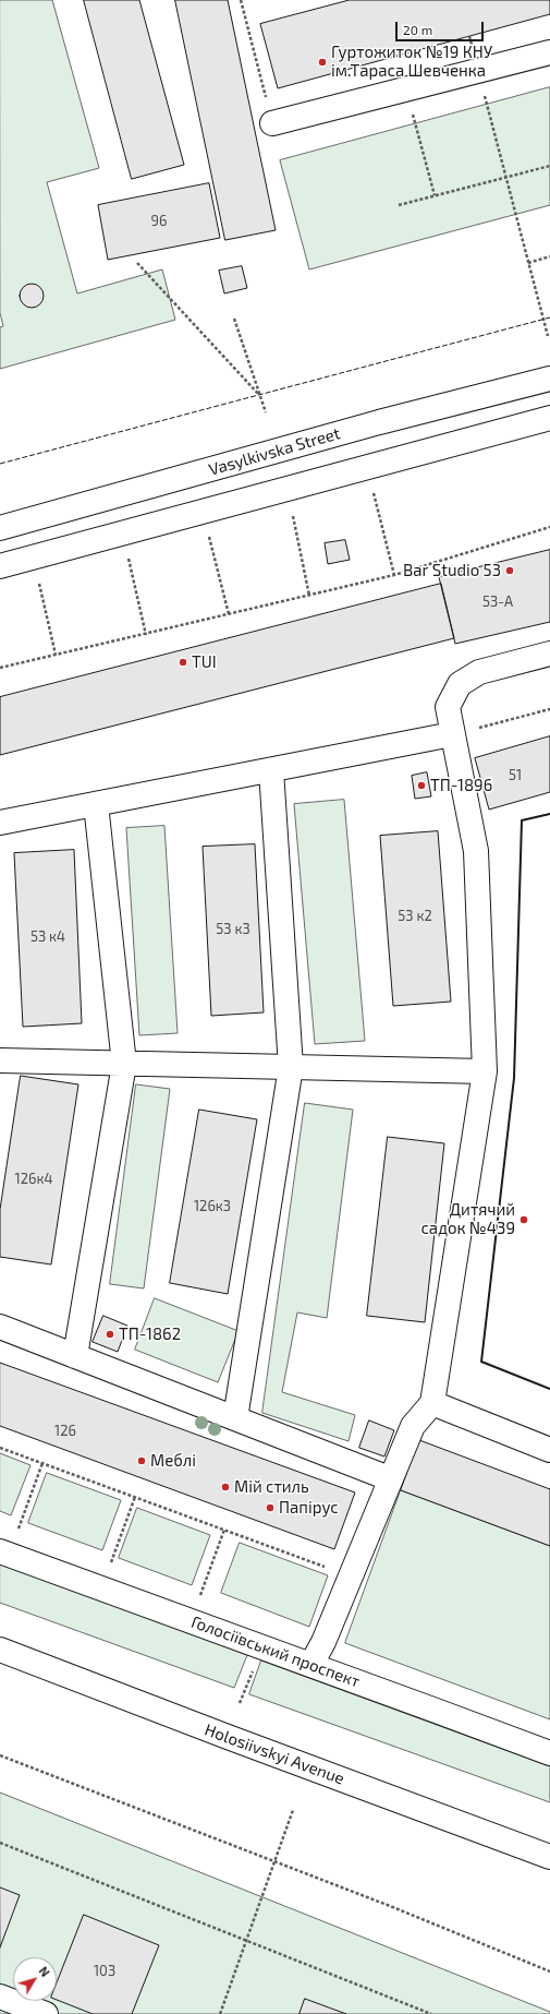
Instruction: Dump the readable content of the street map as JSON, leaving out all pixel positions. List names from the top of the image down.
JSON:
{
  "streets": {
    "main road": ["Vasylkivska Street", "Голосіївський проспект", "Holosiivskyi Avenue"]
  },
  "places": [
    "Гуртожиток №19 КНУ ім.Тараса Шевченка",
    "Bar Studio 53",
    "TUI",
    "ТП-1896",
    "Дитячий садок №439",
    "ТП-1862",
    "Меблі",
    "Мій стиль",
    "Папірус"
  ],
  "house_numbers": [
    "96",
    "53-А",
    "51",
    "53 к2",
    "53 к3",
    "53 к4",
    "126к4",
    "126к3",
    "126",
    "103"
  ],
  "scale_bar": "20 m",
  "north": "top right"
}
